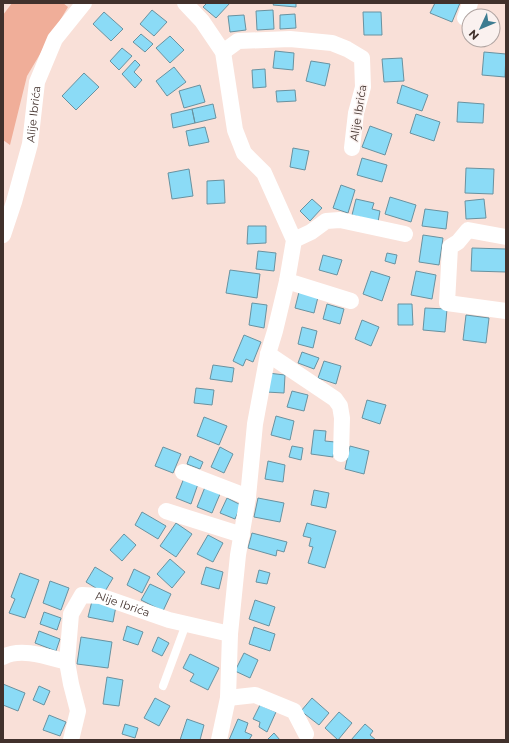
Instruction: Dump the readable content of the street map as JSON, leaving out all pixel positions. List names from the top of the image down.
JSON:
{
  "streets": {
    "street": ["Alije Ibrića"]
  },
  "north": "bottom left"
}
